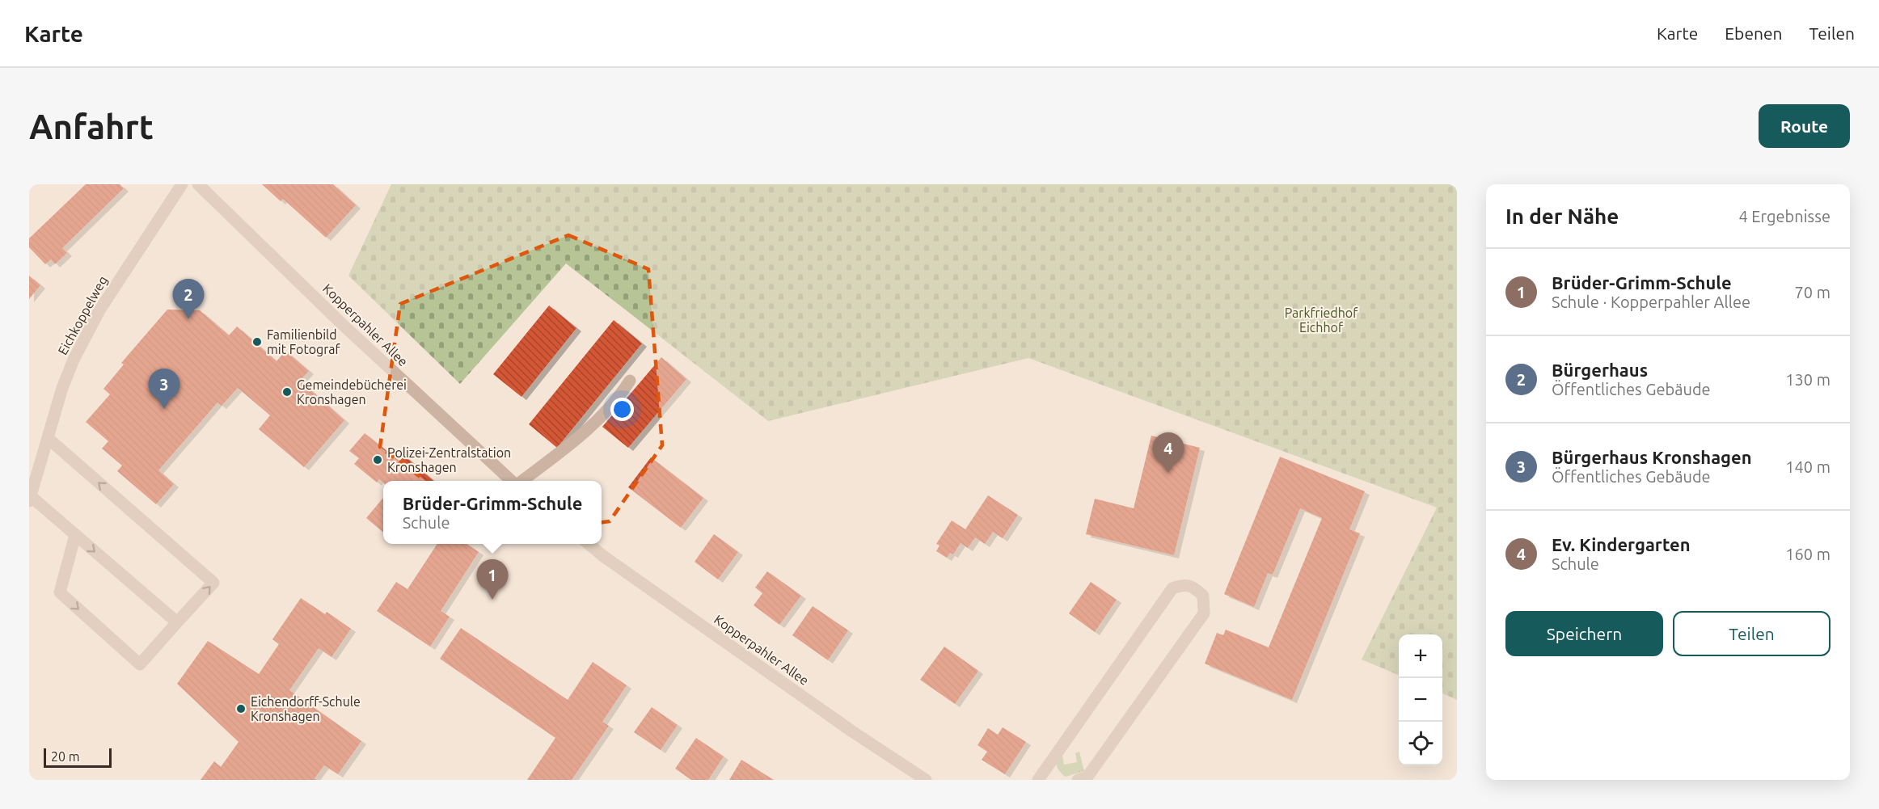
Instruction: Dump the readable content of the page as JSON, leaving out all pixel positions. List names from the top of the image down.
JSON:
{
  "streets": {
    "street": ["Eichkoppelweg", "Kopperpahler Allee"]
  },
  "parks": ["Parkfriedhof Eichhof"],
  "places": [
    "Familienbild mit Fotograf",
    "Gemeindebücherei Kronshagen",
    "Polizei-Zentralstation Kronshagen",
    "Eichendorff-Schule Kronshagen"
  ],
  "scale_bar": "20 m",
  "page": {
    "header": "Karte",
    "nav": ["Karte", "Ebenen", "Teilen"],
    "buttons": [
      "Route",
      ["Speichern", "Teilen"]
    ],
    "title": "Anfahrt",
    "heading": ["In der Nähe", "4 Ergebnisse"],
    "list": [
      {
        "mark": "1",
        "name": "Brüder-Grimm-Schule",
        "note": "Schule · Kopperpahler Allee",
        "value": "70 m"
      },
      {
        "mark": "2",
        "name": "Bürgerhaus",
        "note": "Öffentliches Gebäude",
        "value": "130 m"
      },
      {
        "mark": "3",
        "name": "Bürgerhaus Kronshagen",
        "note": "Öffentliches Gebäude",
        "value": "140 m"
      },
      {
        "mark": "4",
        "name": "Ev. Kindergarten",
        "note": "Schule",
        "value": "160 m"
      }
    ],
    "pins": [
      "2",
      "3",
      "4",
      "1"
    ],
    "popup": ["Brüder-Grimm-Schule", "Schule"],
    "map_buttons": ["+", "−"],
    "scale": "20 m"
  }
}
